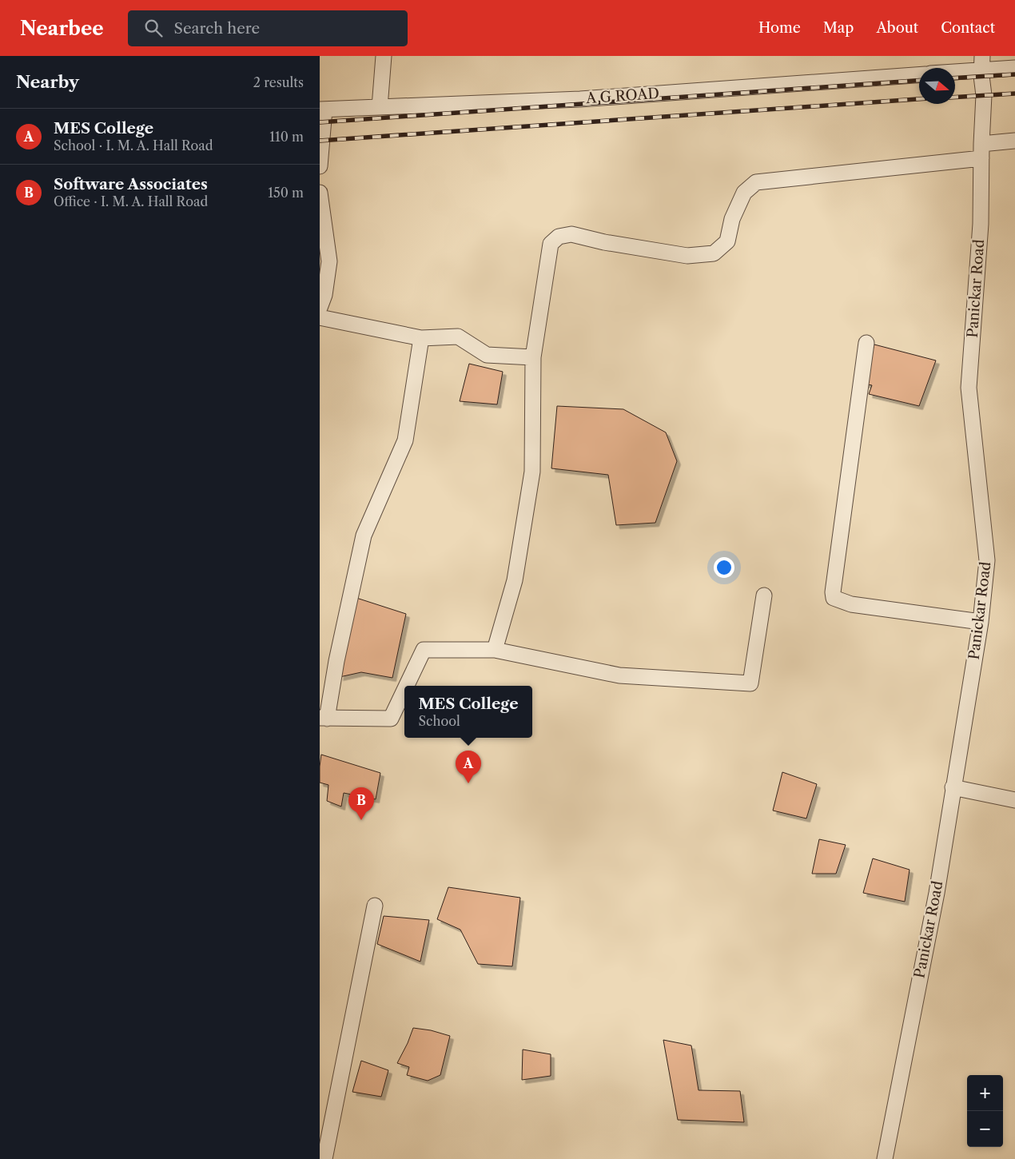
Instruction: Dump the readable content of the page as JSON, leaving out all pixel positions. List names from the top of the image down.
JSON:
{
  "streets": {
    "street": ["A G ROAD", "Panickar Road"]
  },
  "north": "right",
  "page": {
    "header": "Nearbee",
    "search": "Search here",
    "nav": [
      "Home",
      "Map",
      "About",
      "Contact"
    ],
    "heading": ["Nearby", "2 results"],
    "list": [
      {
        "mark": "A",
        "name": "MES College",
        "note": "School · I. M. A. Hall Road",
        "value": "110 m"
      },
      {
        "mark": "B",
        "name": "Software Associates",
        "note": "Office · I. M. A. Hall Road",
        "value": "150 m"
      }
    ],
    "popup": ["MES College", "School"],
    "pins": ["A", "B"],
    "map_buttons": ["+", "−"]
  }
}
